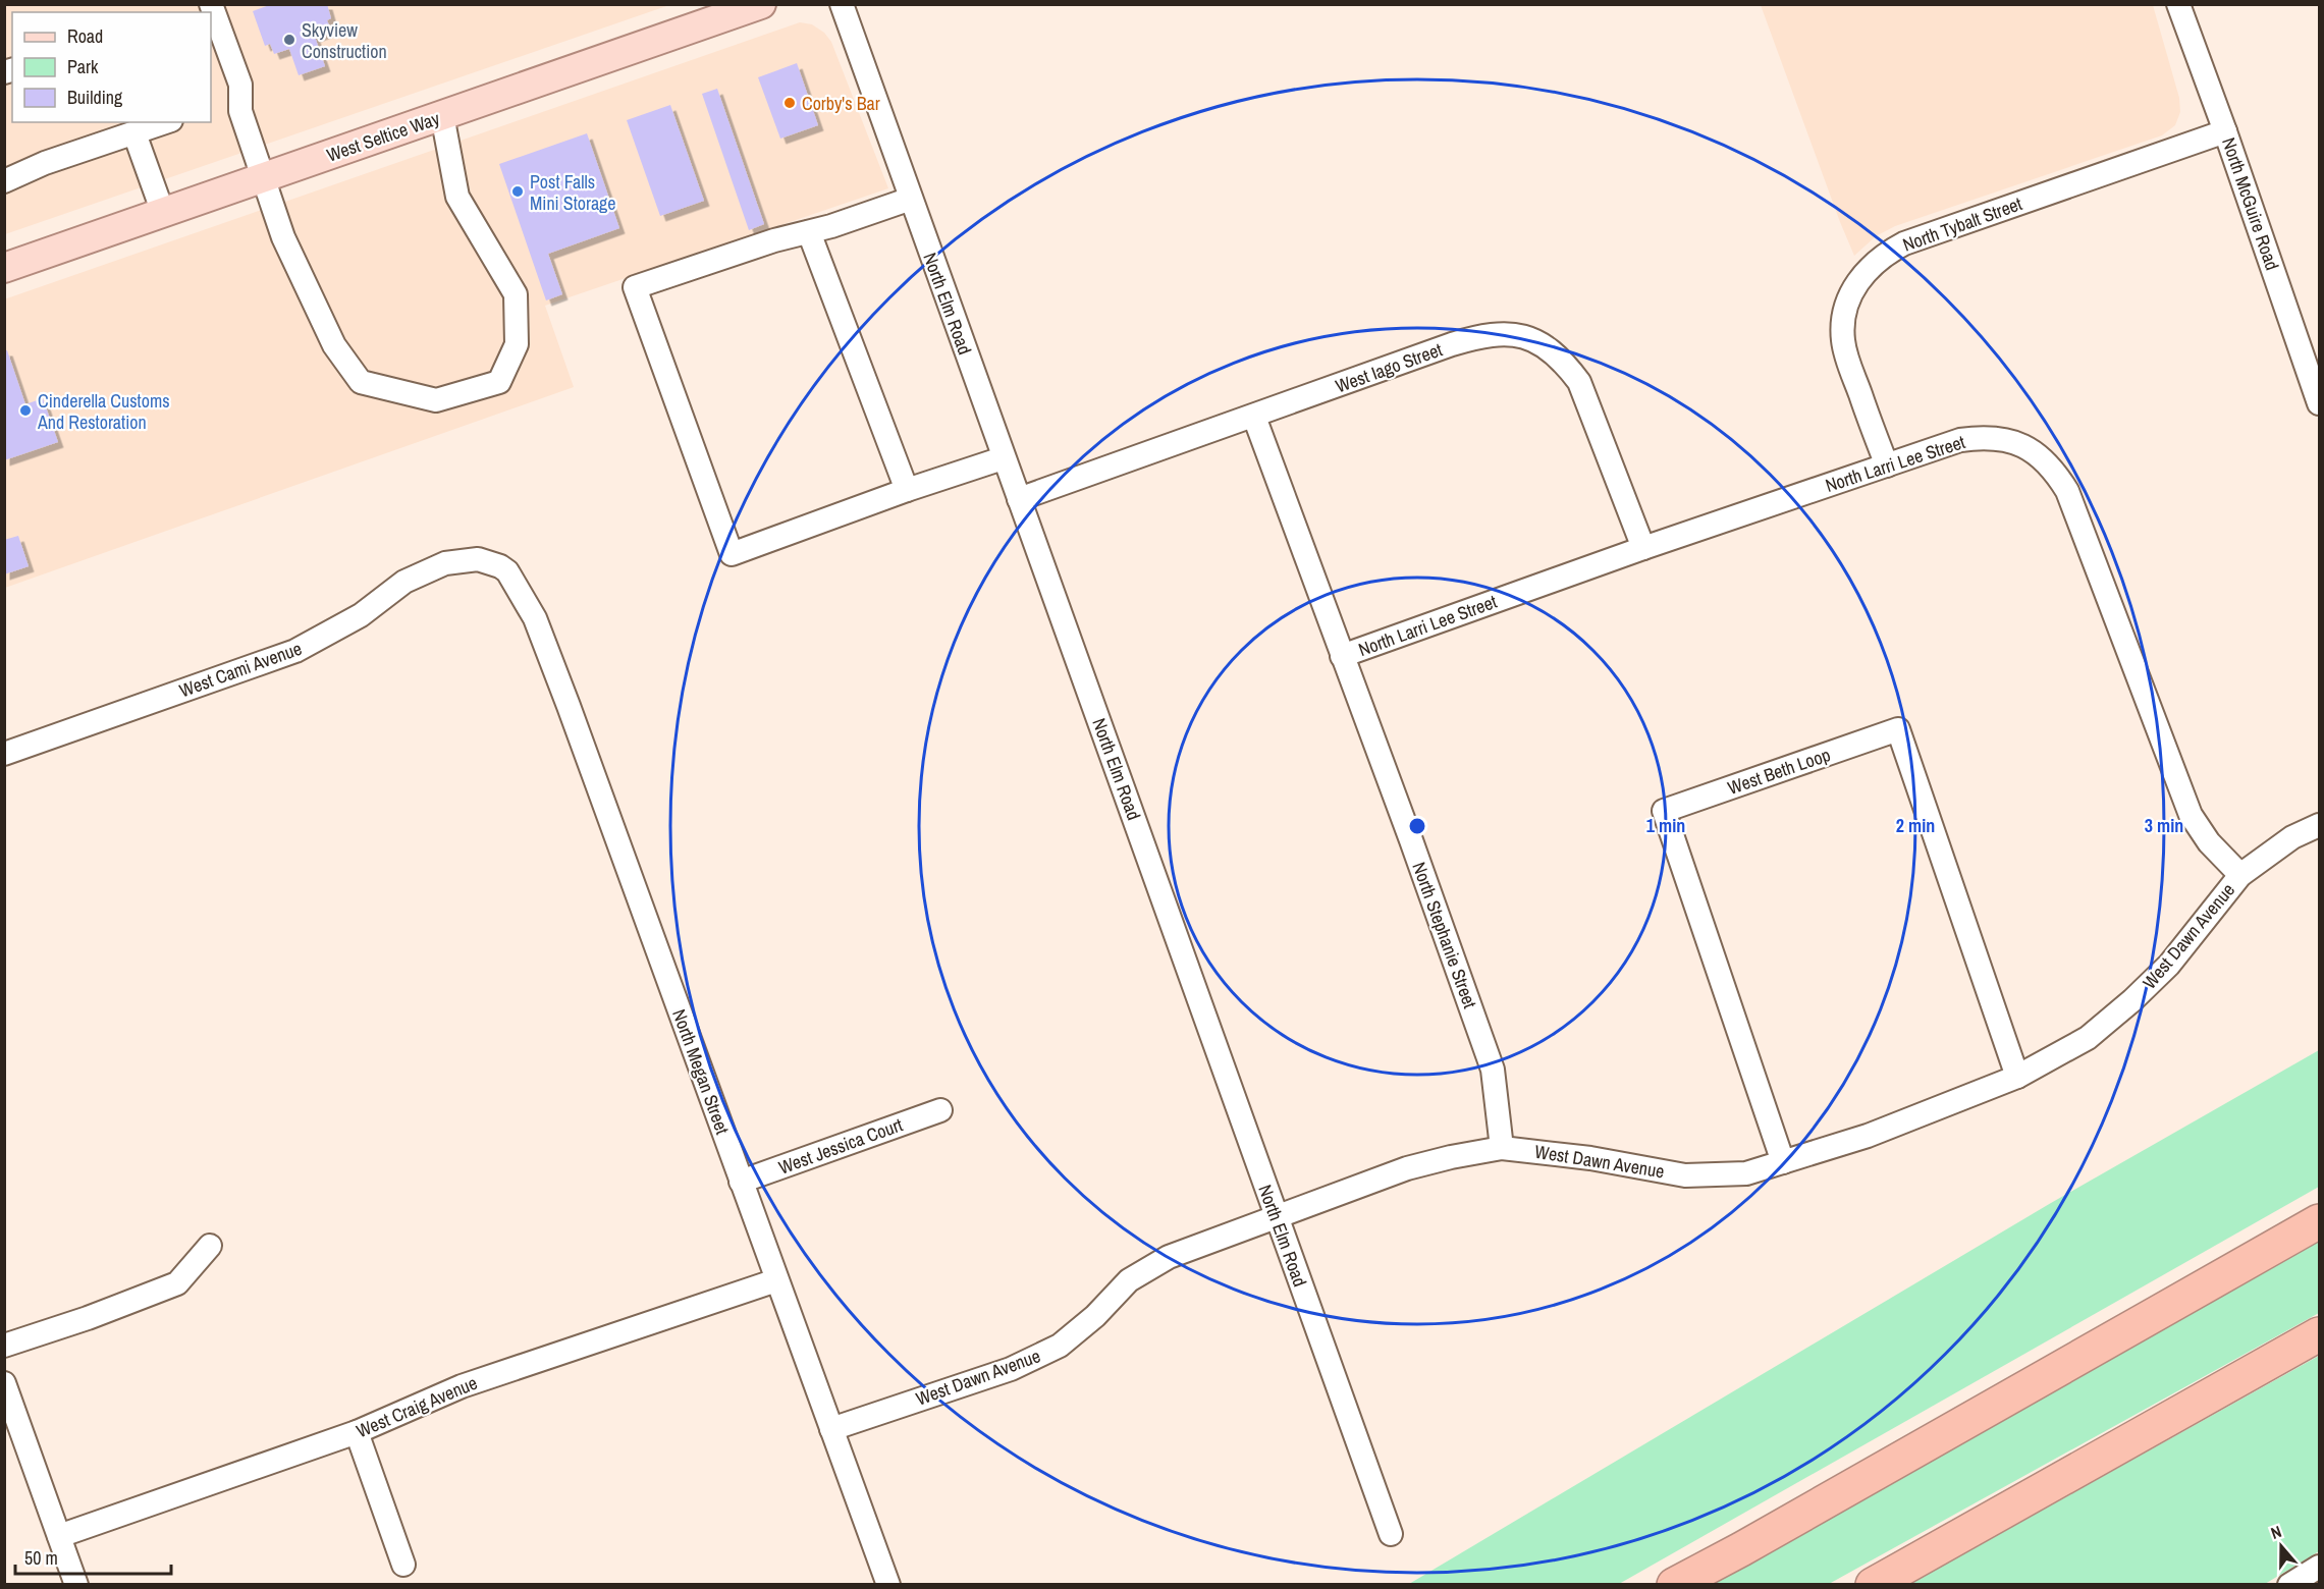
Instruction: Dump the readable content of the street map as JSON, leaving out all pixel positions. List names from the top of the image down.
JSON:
{
  "streets": {
    "main road": ["West Seltice Way"],
    "street": [
      "North McGuire Road",
      "North Tybalt Street",
      "North Elm Road",
      "West Iago Street",
      "North Larri Lee Street",
      "West Cami Avenue",
      "West Beth Loop",
      "North Stephanie Street",
      "West Dawn Avenue",
      "North Megan Street",
      "West Jessica Court",
      "West Craig Avenue"
    ]
  },
  "crossings": [
    ["North McGuire Road", "North Tybalt Street"],
    ["North Tybalt Street", "North Larri Lee Street"],
    ["North Elm Road", "West Iago Street"],
    ["North Elm Road", "West Dawn Avenue"],
    ["West Iago Street", "North Larri Lee Street"],
    ["West Iago Street", "North Stephanie Street"],
    ["North Larri Lee Street", "North Stephanie Street"],
    ["North Larri Lee Street", "West Dawn Avenue"],
    ["West Cami Avenue", "North Megan Street"],
    ["West Beth Loop", "West Dawn Avenue"],
    ["North Stephanie Street", "West Dawn Avenue"],
    ["West Dawn Avenue", "North Megan Street"],
    ["North Megan Street", "West Jessica Court"],
    ["North Megan Street", "West Craig Avenue"]
  ],
  "places": [
    "Skyview Construction",
    "Corby's Bar",
    "Post Falls Mini Storage",
    "Cinderella Customs And Restoration"
  ],
  "legend": ["Road", "Park", "Building"],
  "scale_bar": "50 m",
  "north": "top",
  "rings": ["1 min", "2 min", "3 min"]
}
